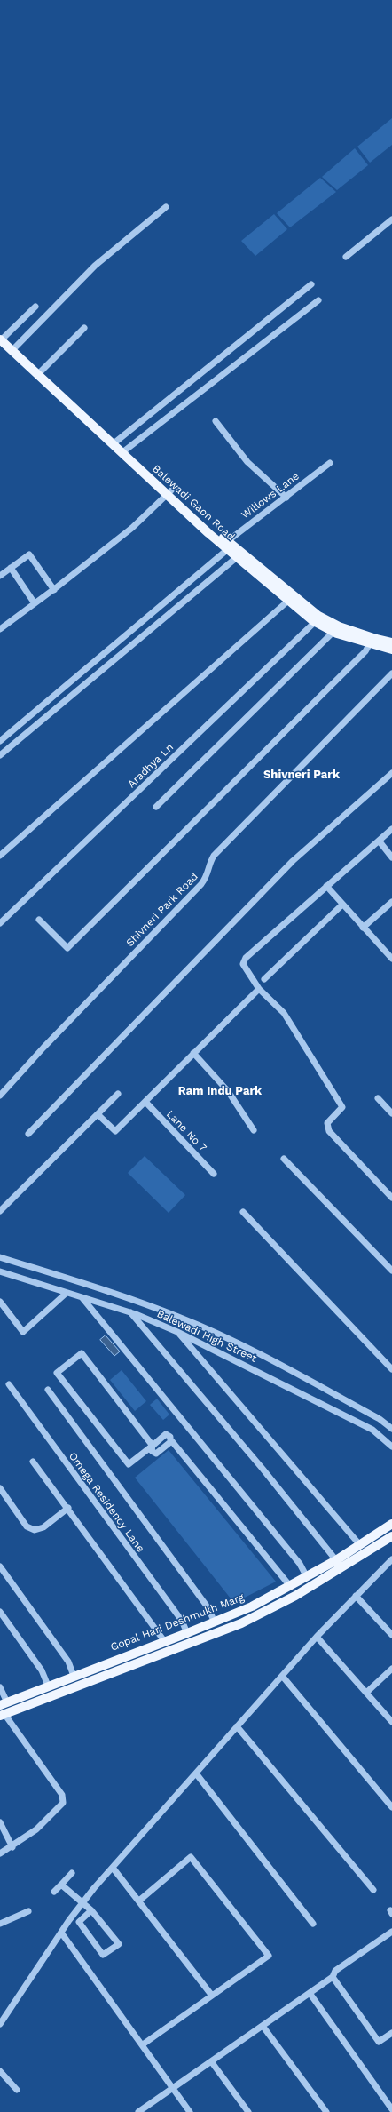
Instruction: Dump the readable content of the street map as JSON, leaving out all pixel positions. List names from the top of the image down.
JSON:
{
  "streets": {
    "main road": ["Balewadi Gaon Road", "Gopal Hari Deshmukh Marg"],
    "street": [
      "Willows Lane",
      "Aradhya Ln",
      "Shivneri Park Road",
      "Lane No 7",
      "Balewadi High Street",
      "Omega Residency Lane"
    ]
  },
  "crossings": [
    ["Willows Lane", "Balewadi Gaon Road"],
    ["Balewadi Gaon Road", "Aradhya Ln"],
    ["Omega Residency Lane", "Gopal Hari Deshmukh Marg"]
  ],
  "districts": ["Shivneri Park", "Ram Indu Park"]
}
